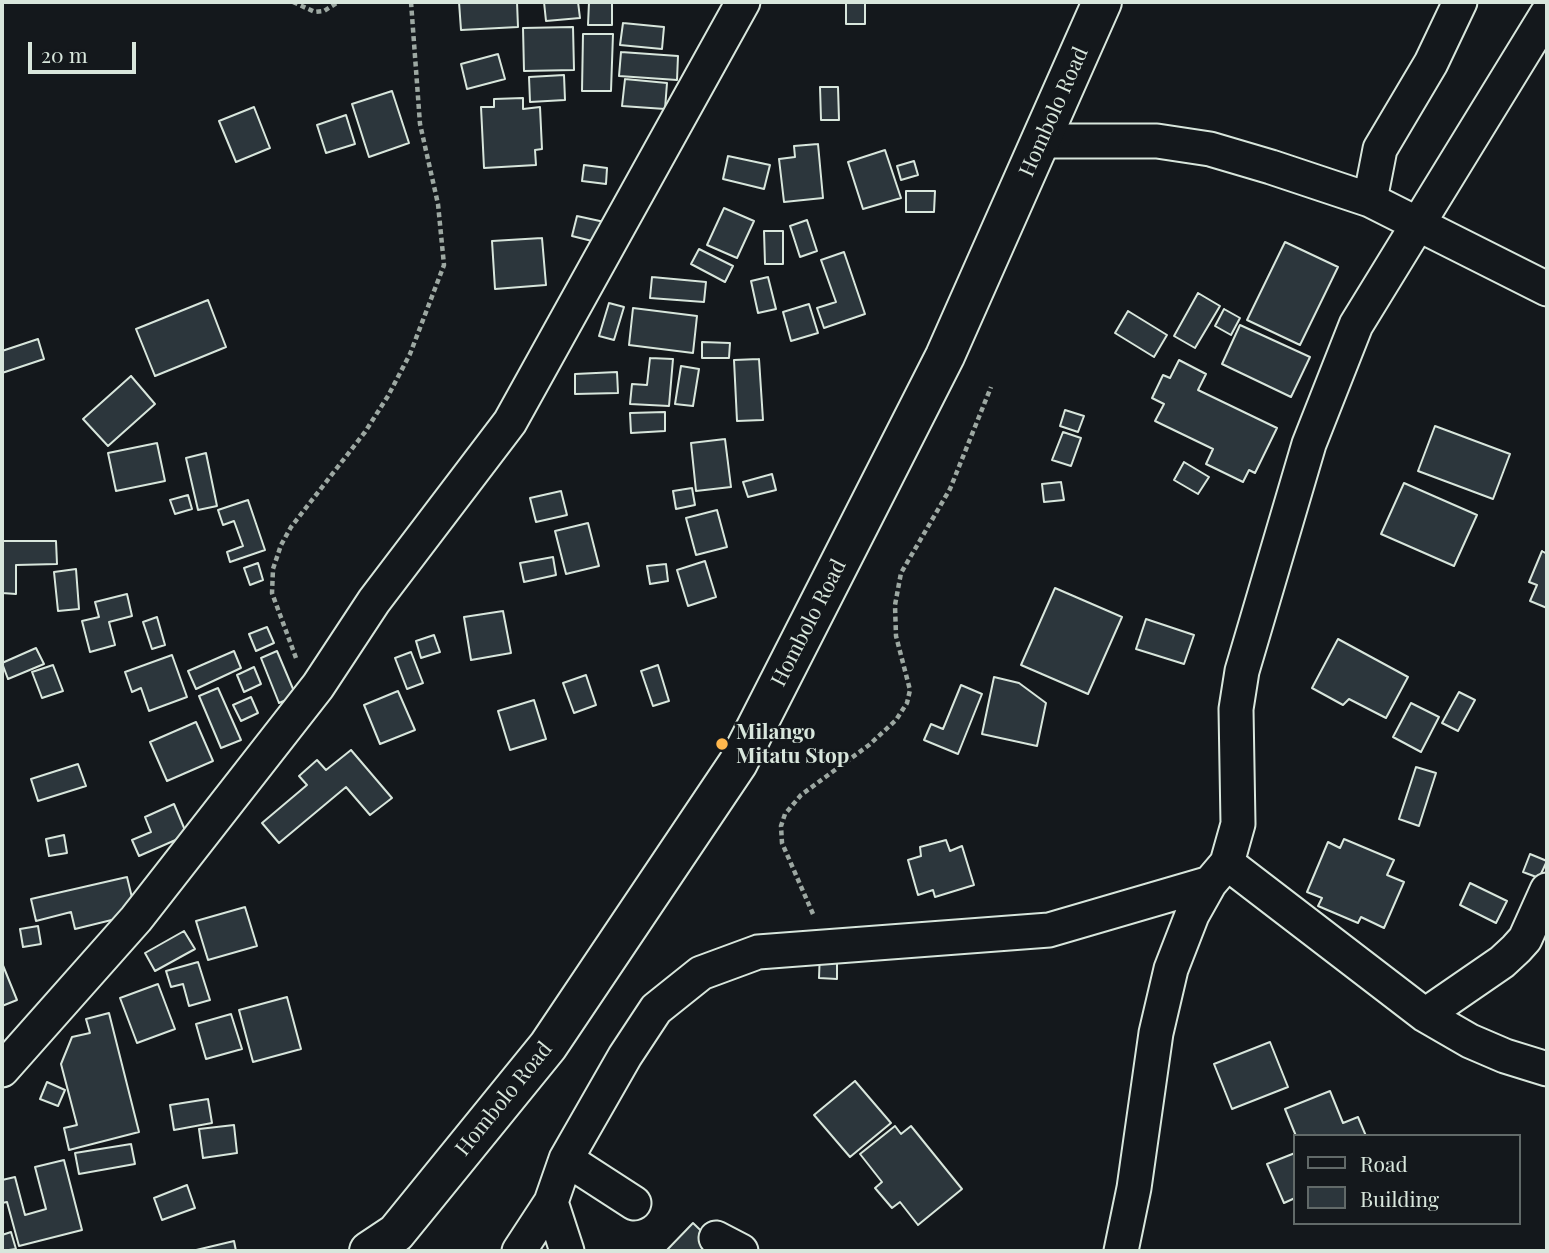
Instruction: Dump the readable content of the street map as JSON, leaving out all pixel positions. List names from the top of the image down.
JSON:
{
  "streets": {
    "street": ["Hombolo Road"]
  },
  "places": ["Milango Mitatu Stop"],
  "legend": ["Road", "Building"],
  "scale_bar": "20 m"
}
